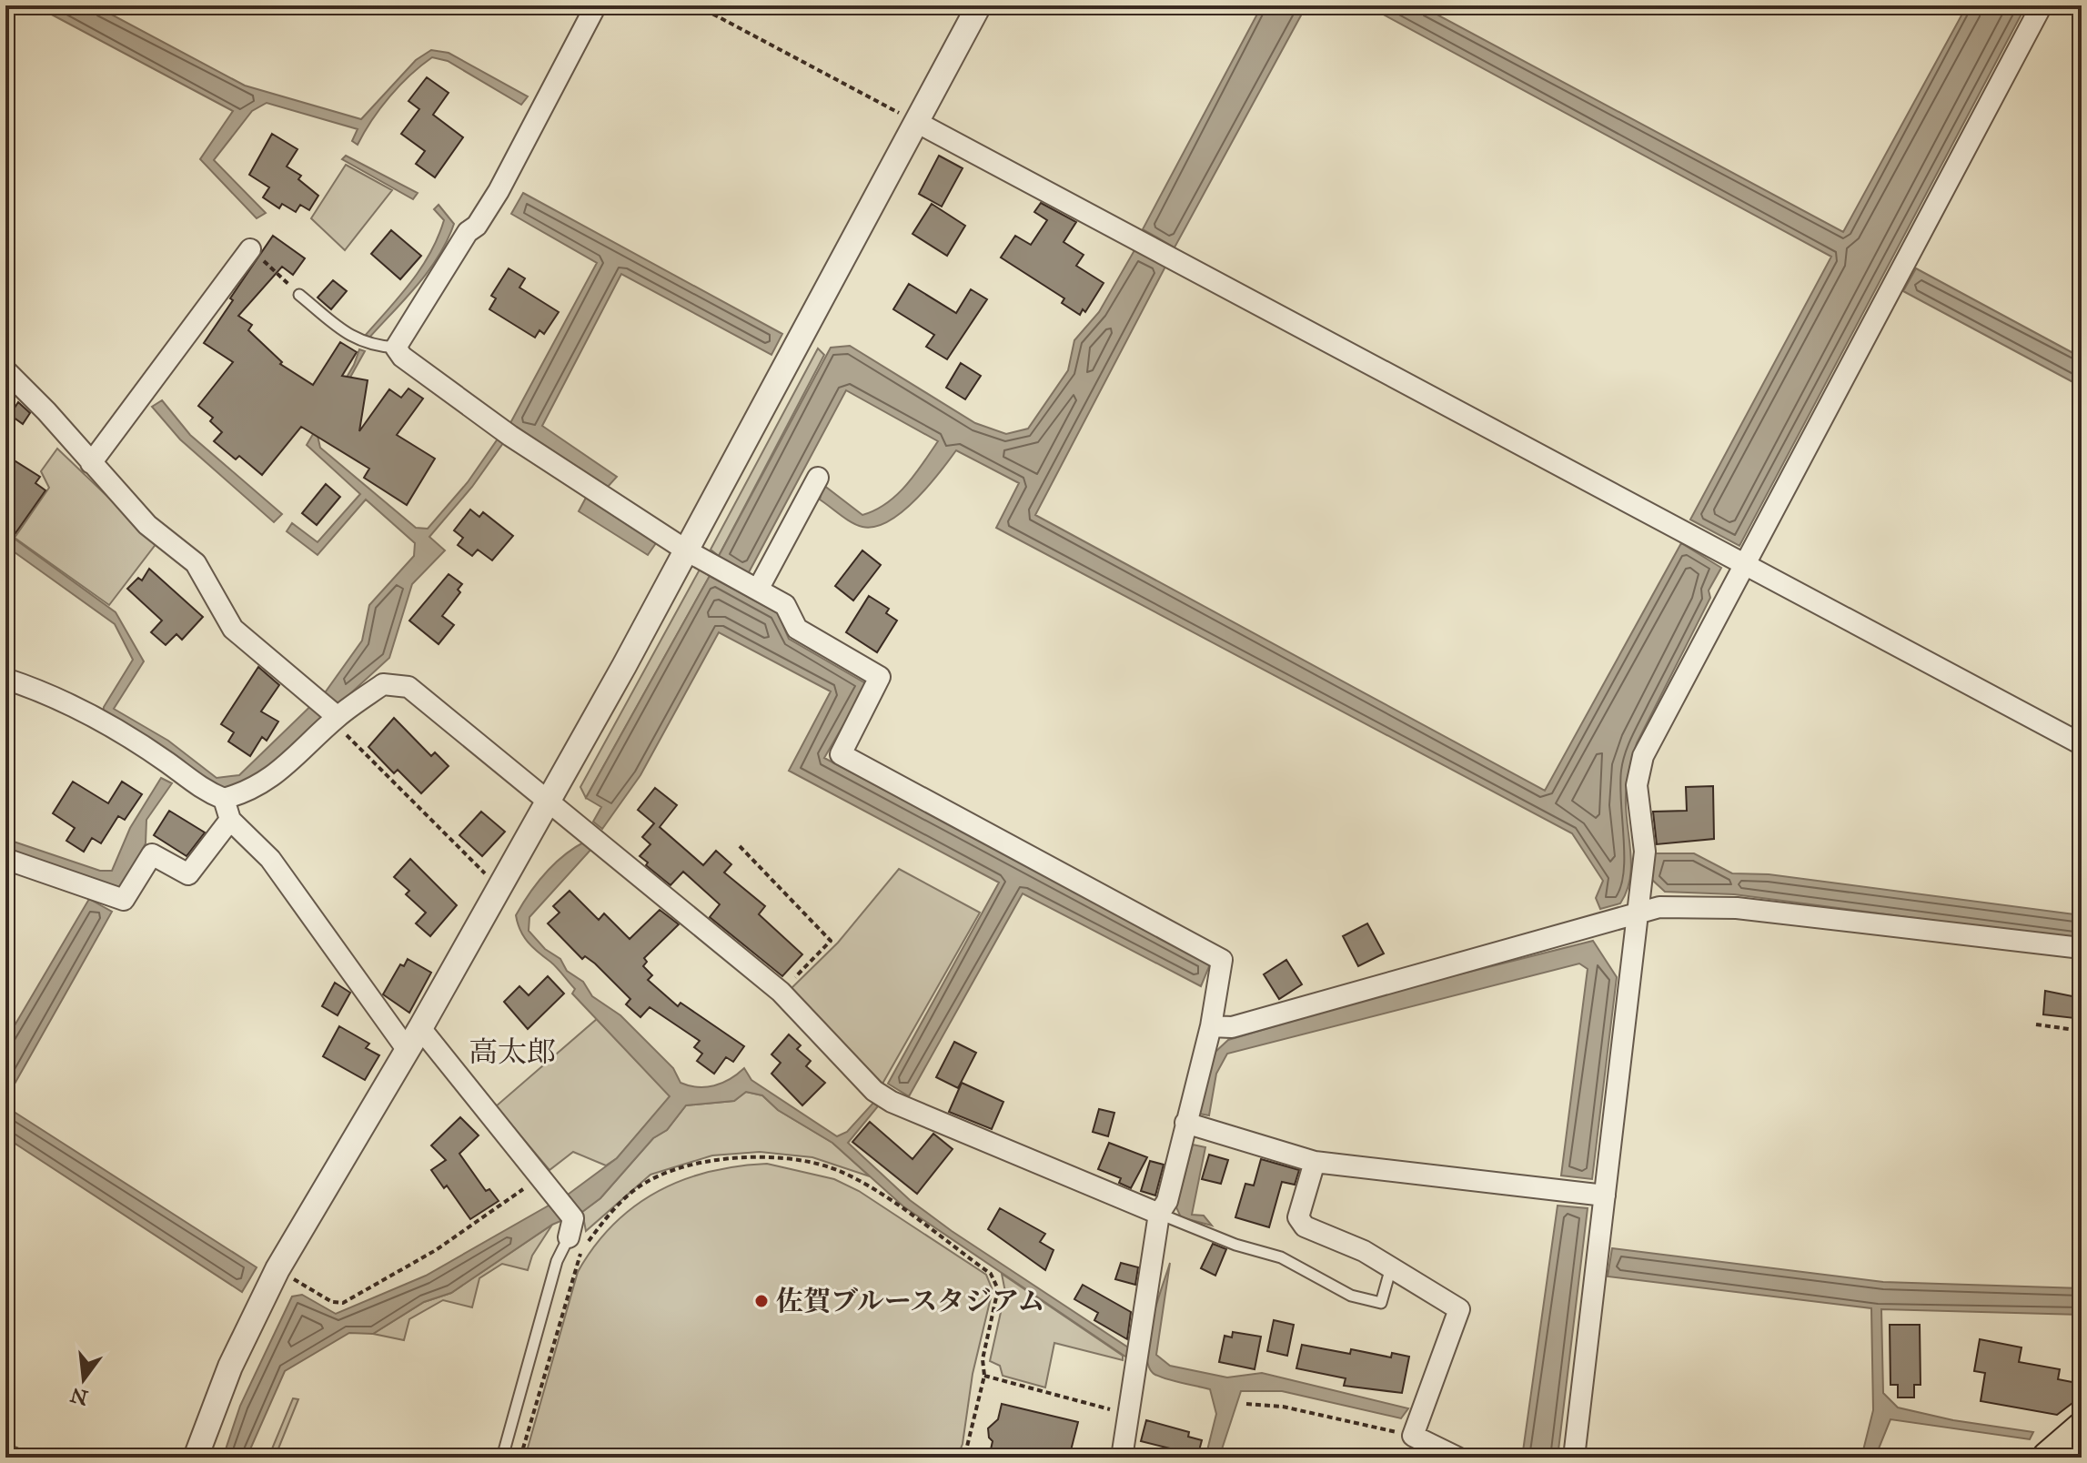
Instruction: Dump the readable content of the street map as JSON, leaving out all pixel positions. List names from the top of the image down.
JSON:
{
  "districts": ["高太郎"],
  "places": ["佐賀ブルースタジアム"],
  "north": "bottom"
}
